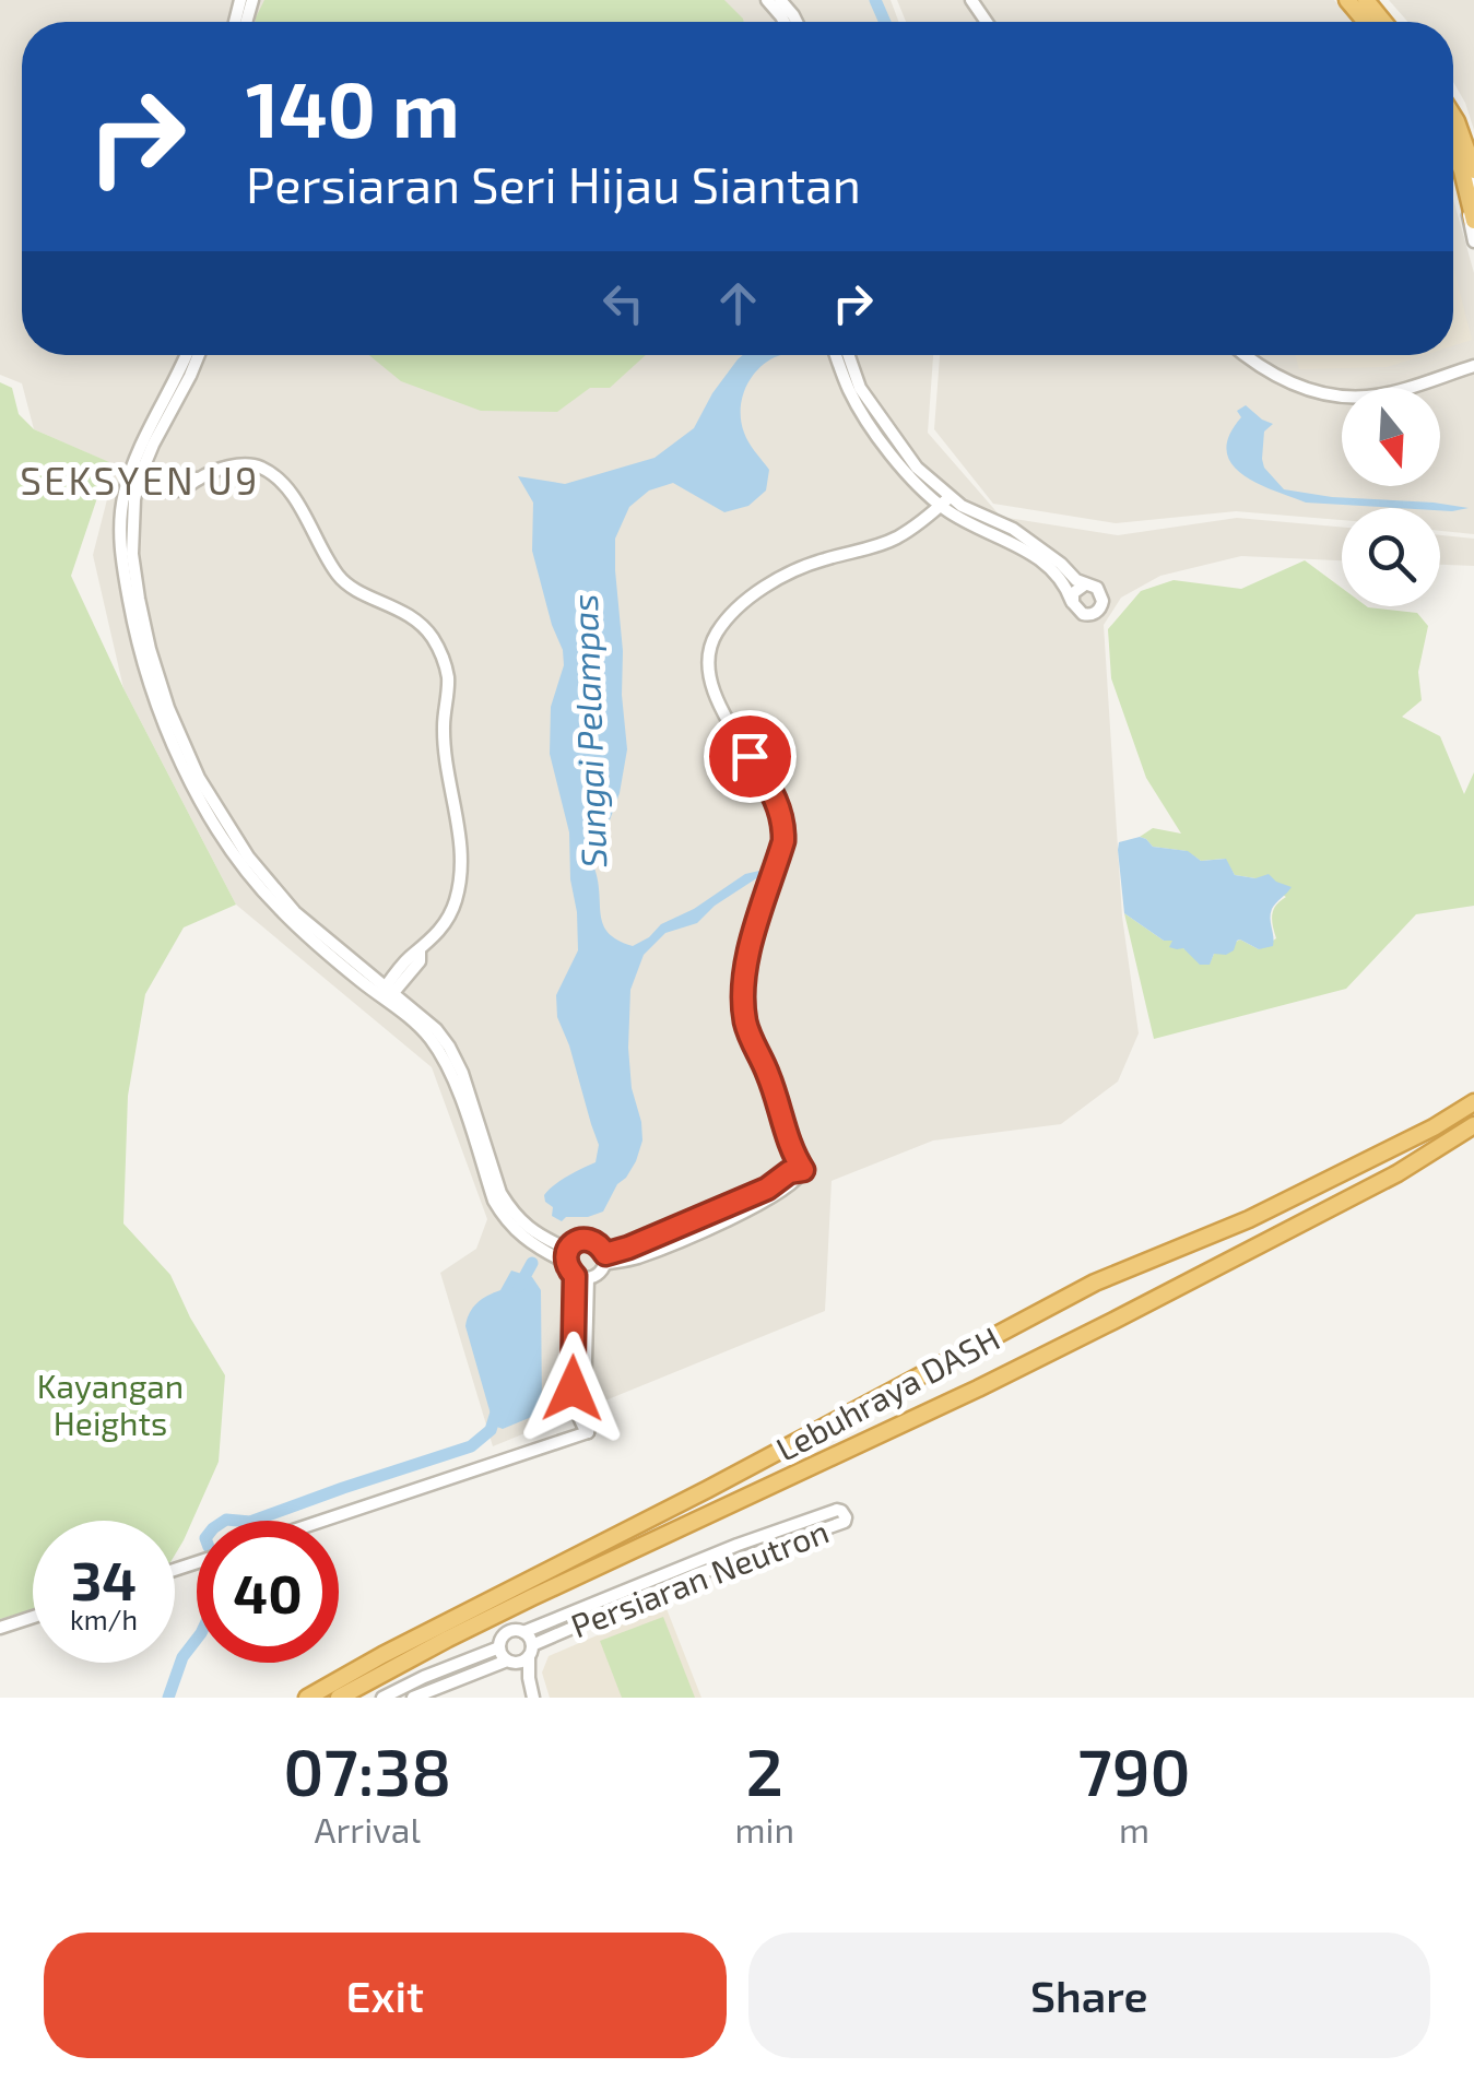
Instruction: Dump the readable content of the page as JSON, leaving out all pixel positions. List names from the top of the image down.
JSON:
{
  "streets": {
    "highway": ["Lebuhraya DASH"],
    "street": ["Persiaran Neutron"]
  },
  "districts": ["SEKSYEN U9"],
  "water": ["Sungai Pelampas"],
  "parks": ["Kayangan Heights"],
  "north": "bottom",
  "page": {
    "turn": ["140 m", "Persiaran Seri Hijau Siantan"],
    "speed": "34 km/h",
    "limit": "40",
    "eta": [
      "07:38",
      "Arrival",
      "2",
      "min",
      "790",
      "m"
    ],
    "buttons": ["Exit", "Share"]
  }
}
